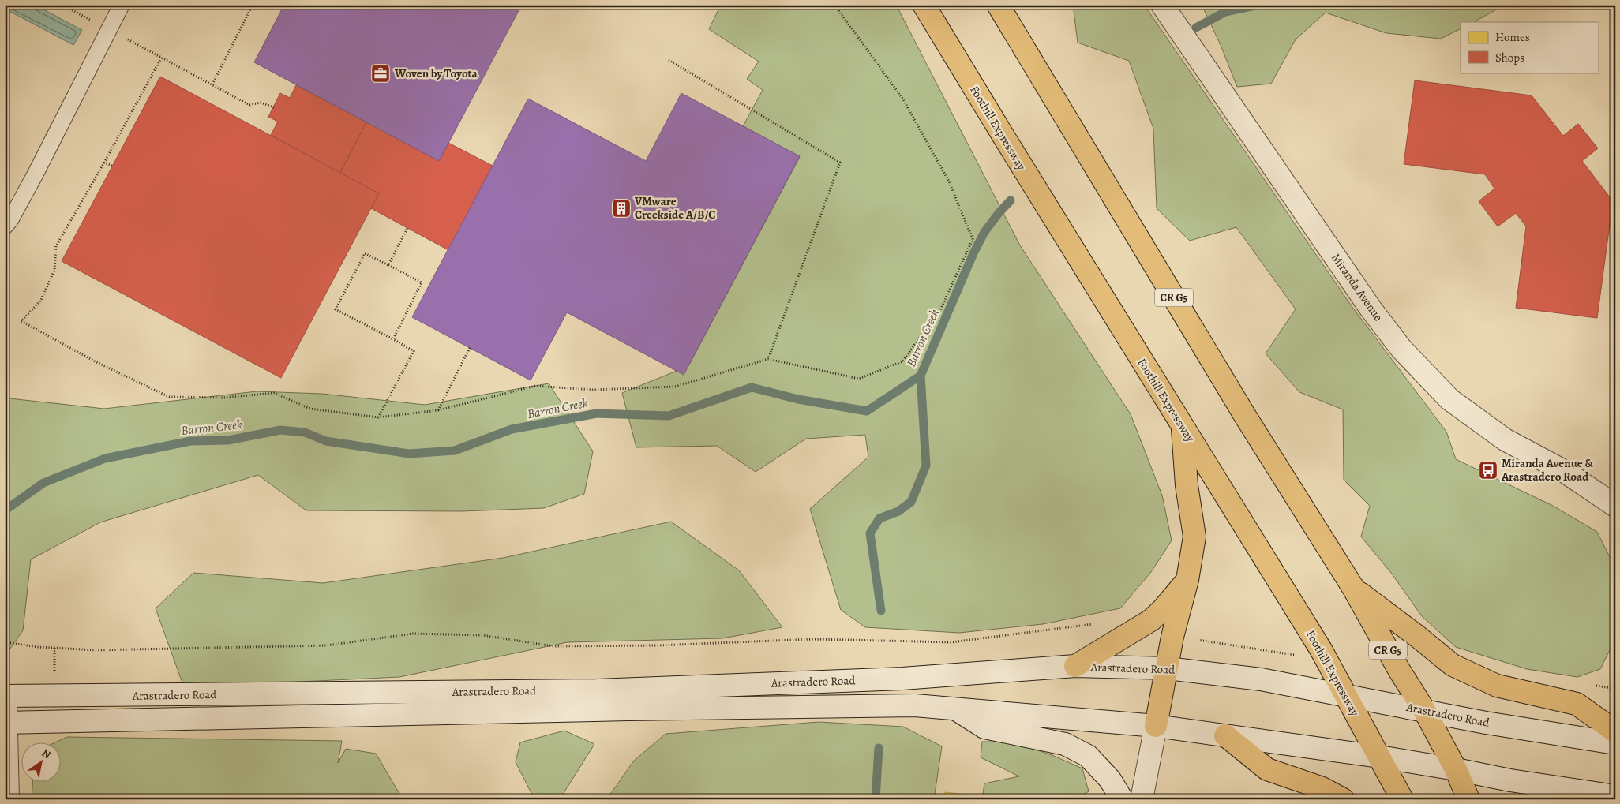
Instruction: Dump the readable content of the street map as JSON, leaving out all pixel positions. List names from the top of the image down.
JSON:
{
  "streets": {
    "highway": ["Foothill Expressway", "CR G5"],
    "main road": ["Miranda Avenue", "Arastradero Road"]
  },
  "crossings": [
    ["Foothill Expressway", "Arastradero Road"],
    ["CR G5", "Arastradero Road"]
  ],
  "water": ["Barron Creek"],
  "places": {
    "office": ["Woven by Toyota"],
    "building": ["VMware Creekside A/B/C"],
    "bus stop": ["Miranda Avenue & Arastradero Road"]
  },
  "legend": ["Homes", "Shops"],
  "north": "top right"
}
